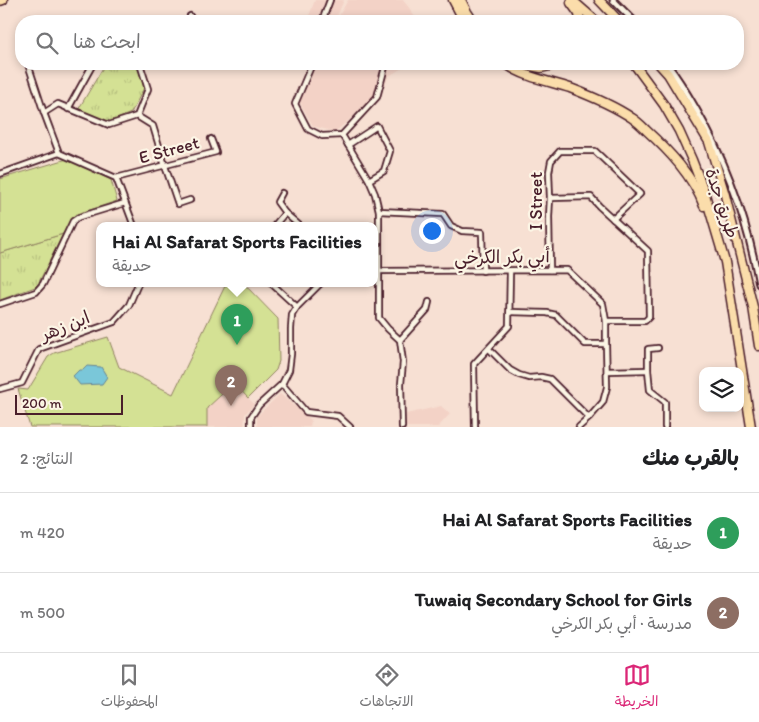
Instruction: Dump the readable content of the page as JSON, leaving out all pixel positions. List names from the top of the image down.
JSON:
{
  "streets": {
    "highway": ["طريق جدة"],
    "street": [
      "E Street",
      "I Street",
      "أبي بكر الكرخي",
      "ابن زهر"
    ]
  },
  "crossings": [
    ["I Street", "أبي بكر الكرخي"]
  ],
  "scale_bar": "200 m",
  "page": {
    "search": "ابحث هنا",
    "popup": ["Hai Al Safarat Sports Facilities", "حديقة"],
    "pins": ["1", "2"],
    "scale": "200 m",
    "heading": ["بالقرب منك", "النتائج: 2"],
    "list": [
      {
        "mark": "1",
        "name": "Hai Al Safarat Sports Facilities",
        "note": "حديقة",
        "value": "420 m"
      },
      {
        "mark": "2",
        "name": "Tuwaiq Secondary School for Girls",
        "note": "مدرسة · أبي بكر الكرخي",
        "value": "500 m"
      }
    ],
    "nav": ["الخريطة", "الاتجاهات", "المحفوظات"]
  }
}
